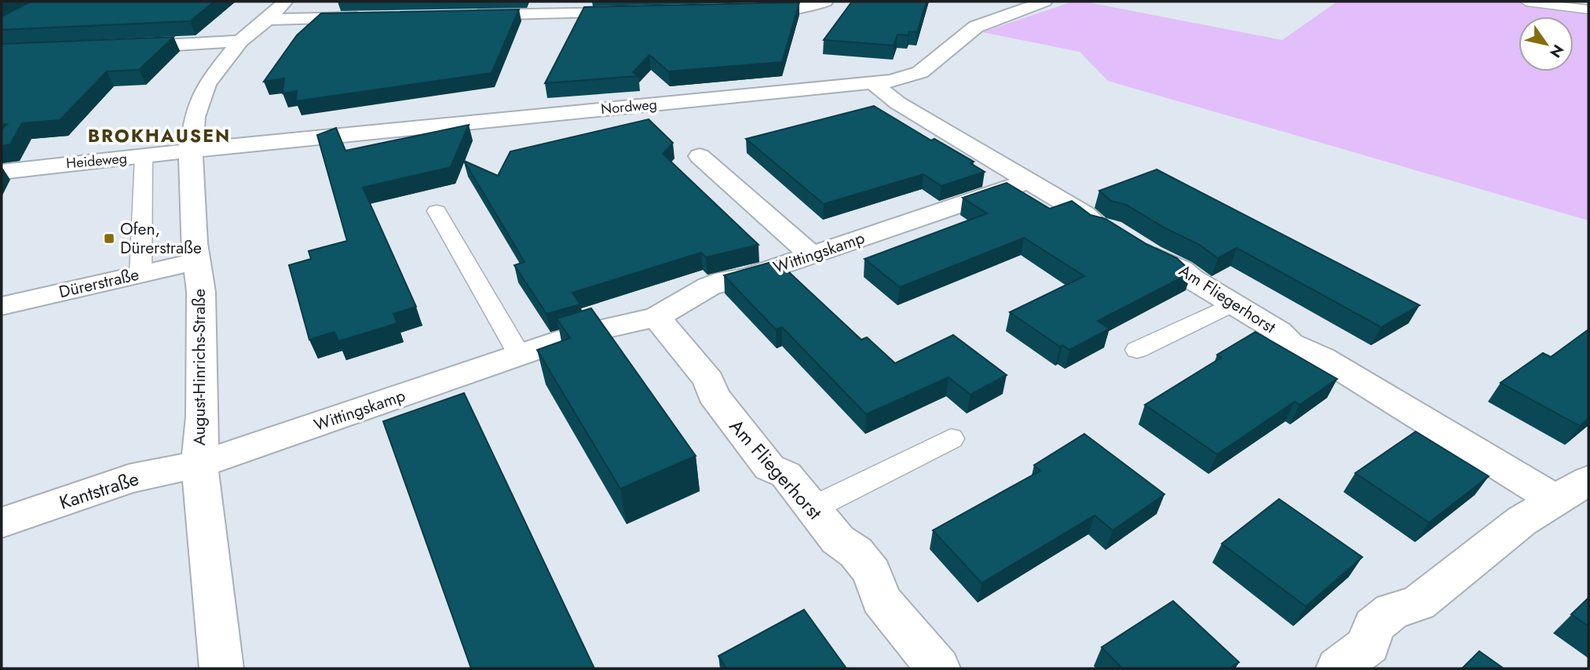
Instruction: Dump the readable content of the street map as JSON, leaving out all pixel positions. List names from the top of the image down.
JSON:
{
  "streets": {
    "street": [
      "Nordweg",
      "Heideweg",
      "Wittingskamp",
      "Dürerstraße",
      "Am Fliegerhorst",
      "August-Hinrichs-Straße",
      "Kantstraße"
    ]
  },
  "crossings": [
    ["Nordweg", "Heideweg"],
    ["Nordweg", "Am Fliegerhorst"],
    ["Nordweg", "August-Hinrichs-Straße"],
    ["Heideweg", "August-Hinrichs-Straße"],
    ["Wittingskamp", "Am Fliegerhorst"],
    ["Wittingskamp", "August-Hinrichs-Straße"],
    ["Wittingskamp", "Kantstraße"],
    ["Dürerstraße", "August-Hinrichs-Straße"],
    ["August-Hinrichs-Straße", "Kantstraße"]
  ],
  "districts": ["BROKHAUSEN"],
  "places": {
    "transit": ["Ofen, Dürerstraße"]
  },
  "north": "bottom right"
}
